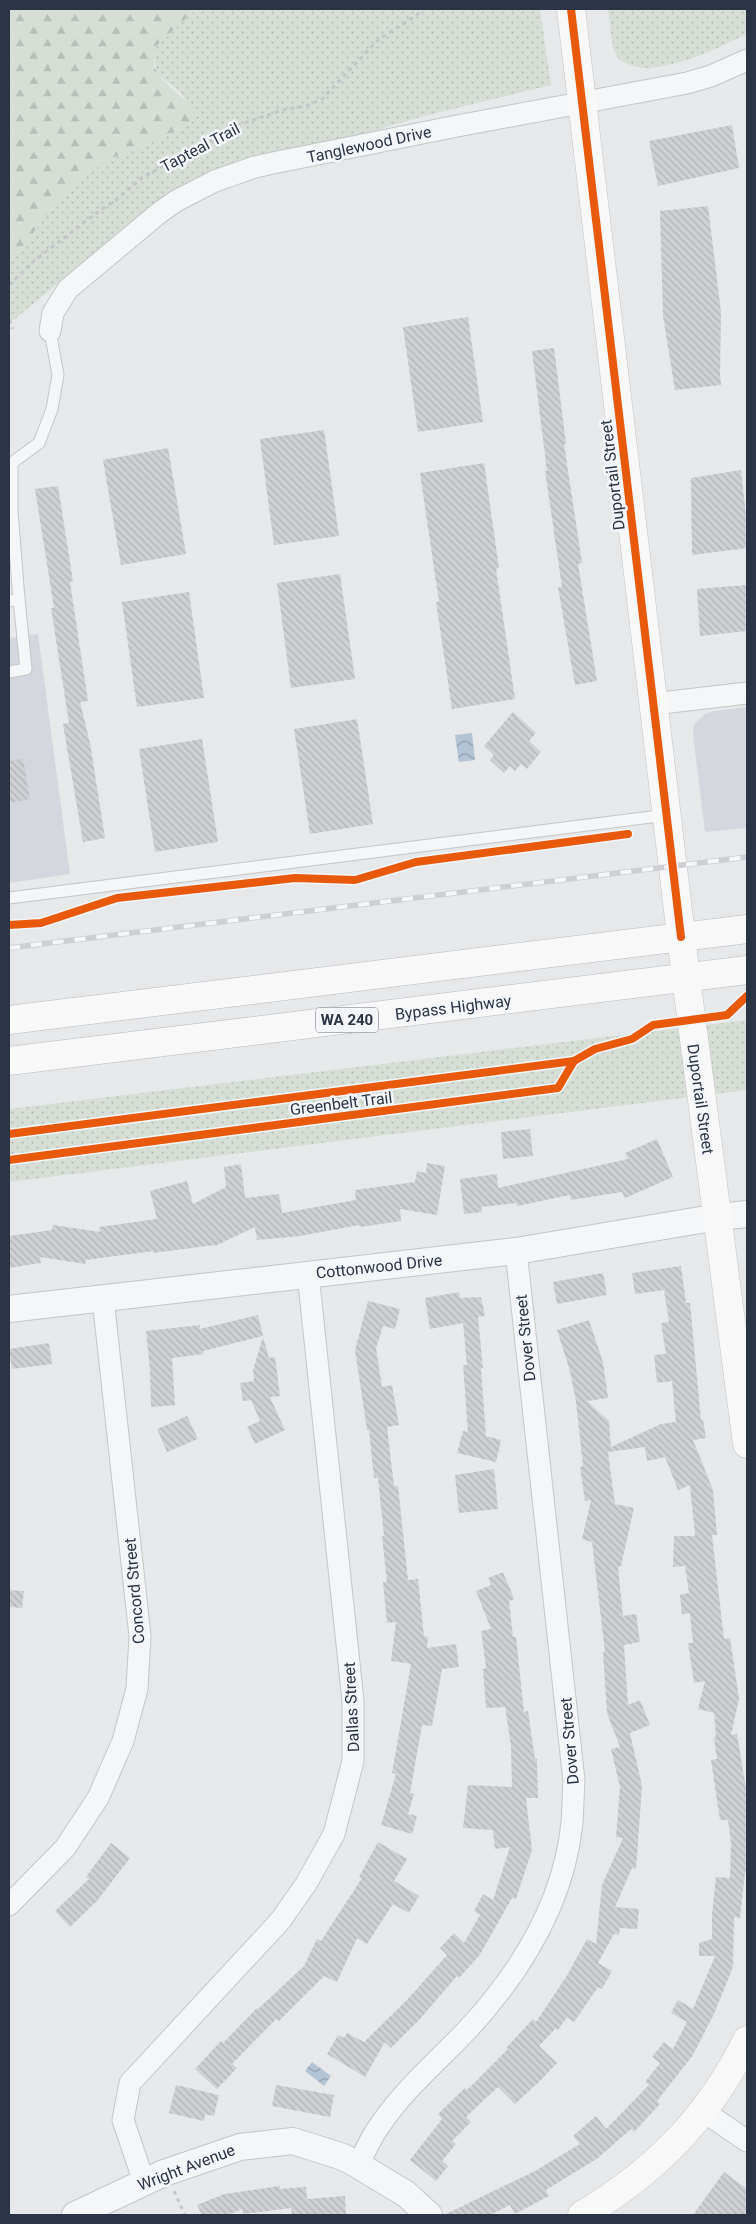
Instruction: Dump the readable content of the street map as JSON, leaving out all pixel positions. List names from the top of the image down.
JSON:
{
  "streets": {
    "main road": ["Duportail Street", "Bypass Highway", "WA 240"],
    "street": [
      "Tanglewood Drive",
      "Cottonwood Drive",
      "Dover Street",
      "Concord Street",
      "Dallas Street",
      "Wright Avenue"
    ],
    "path": ["Tapteal Trail"],
    "cycle path": ["Greenbelt Trail"]
  },
  "crossings": [
    ["Tanglewood Drive", "Duportail Street"],
    ["Duportail Street", "Bypass Highway"],
    ["Duportail Street", "Cottonwood Drive"],
    ["Cottonwood Drive", "Dover Street"],
    ["Cottonwood Drive", "Concord Street"],
    ["Cottonwood Drive", "Dallas Street"],
    ["Dover Street", "Wright Avenue"],
    ["Dallas Street", "Wright Avenue"]
  ]
}
